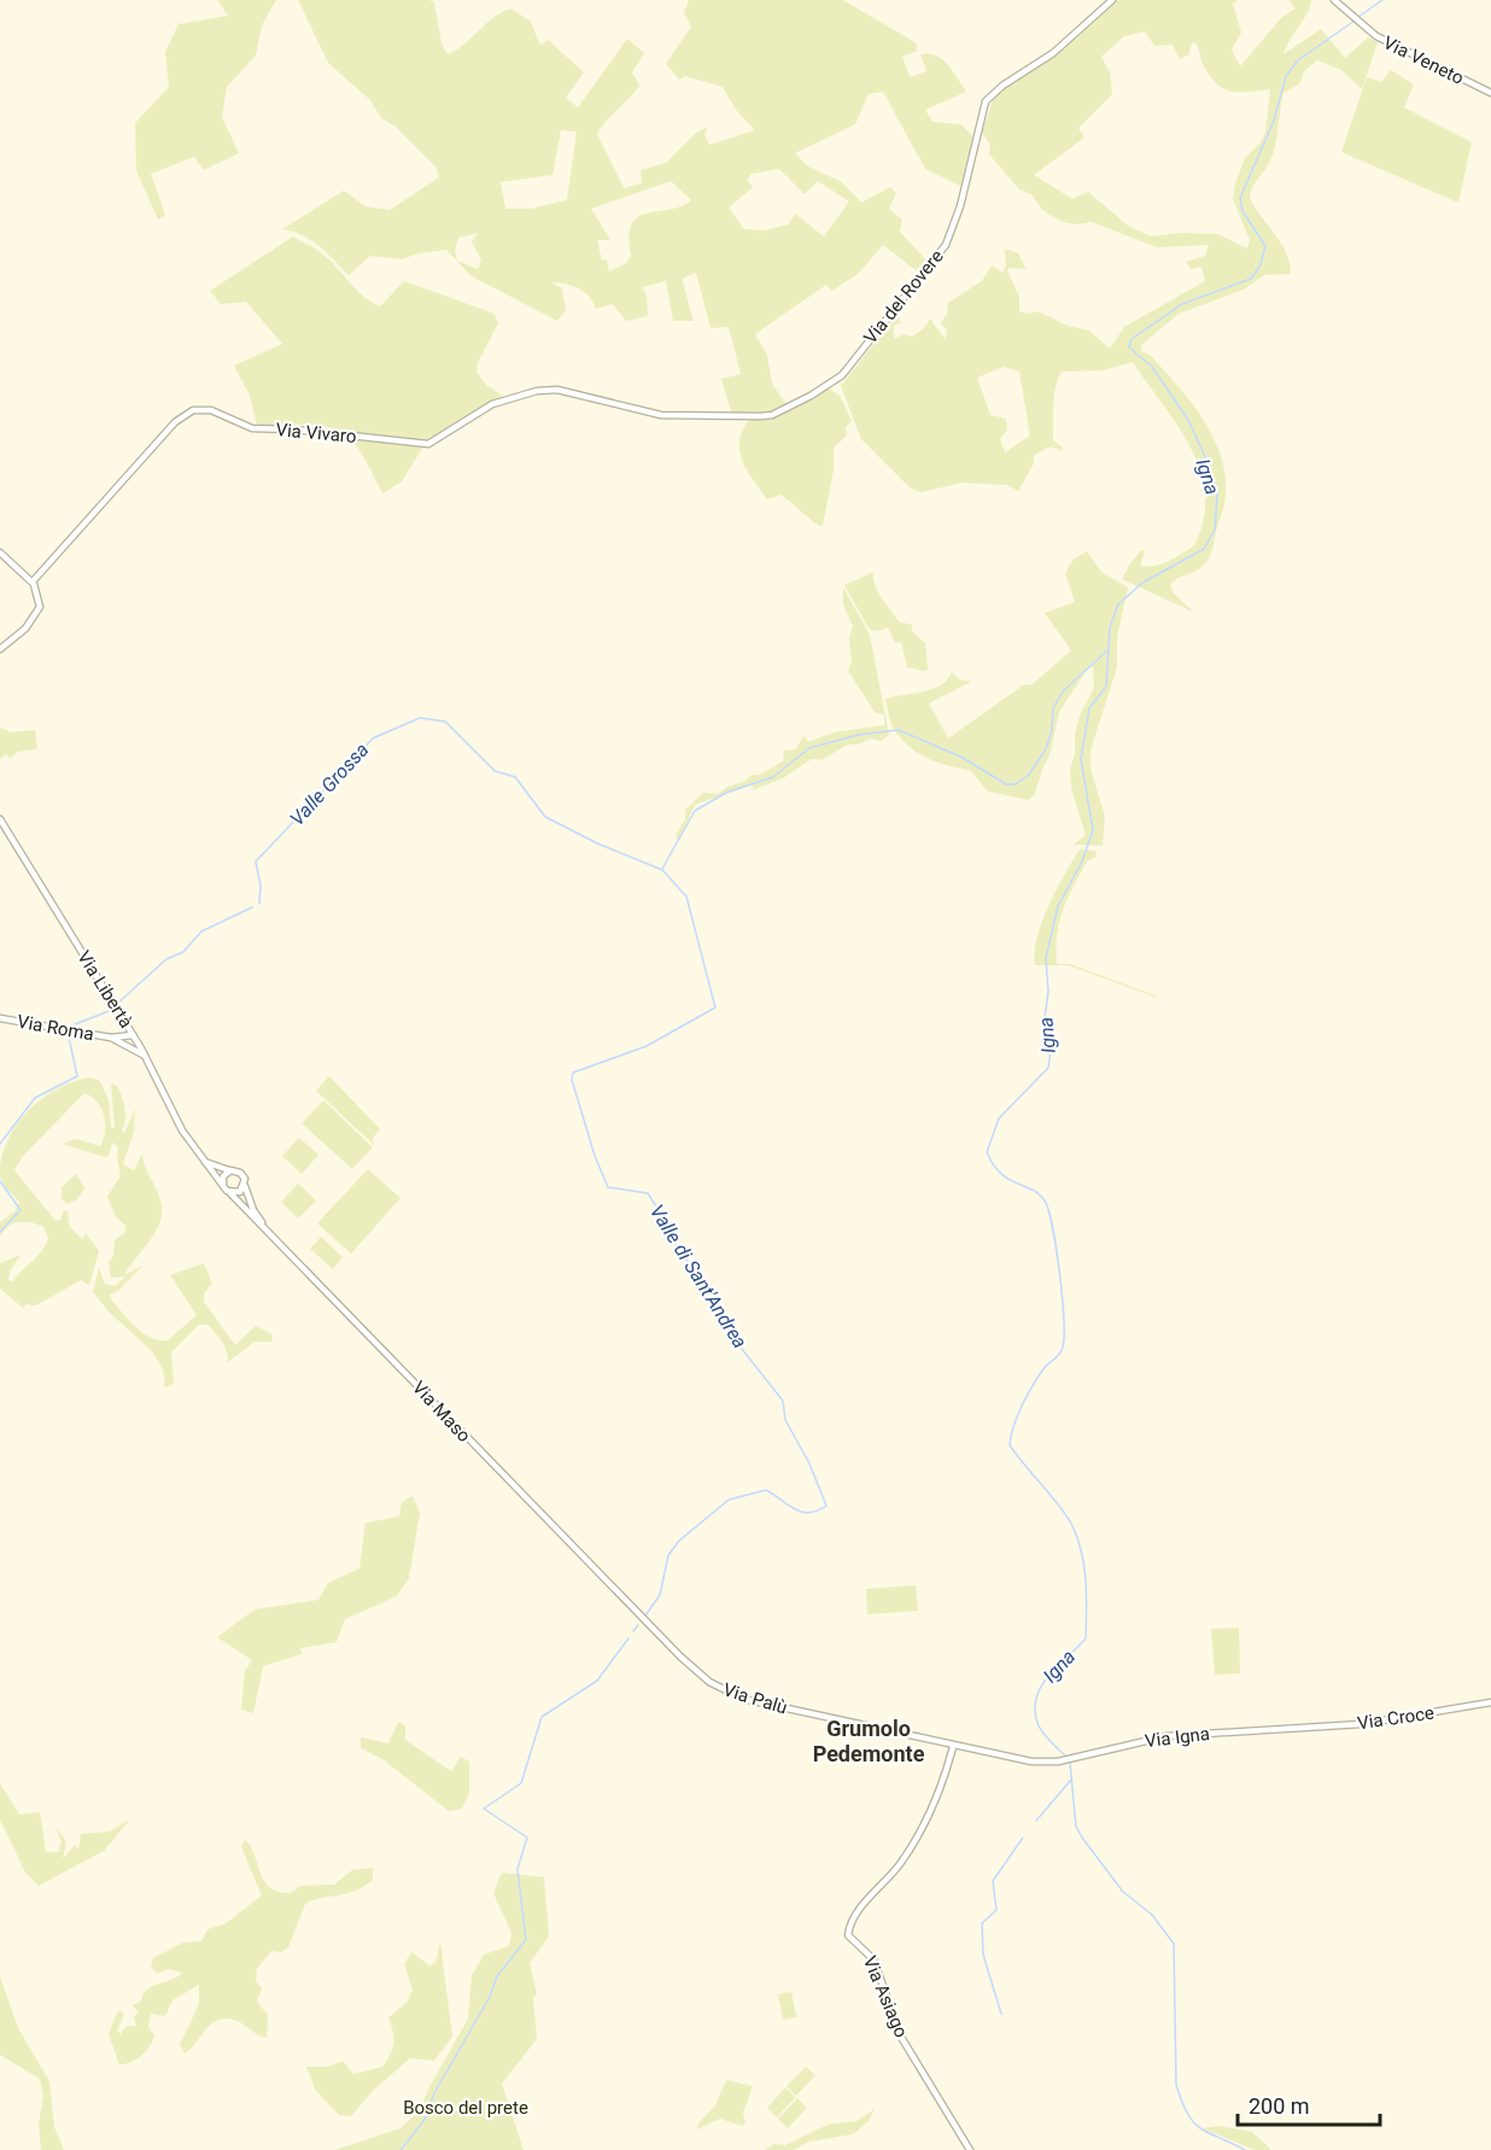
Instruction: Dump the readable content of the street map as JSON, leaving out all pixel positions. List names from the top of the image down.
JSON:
{
  "streets": {
    "street": [
      "Via Veneto",
      "Via del Rovere",
      "Via Vivaro",
      "Via Libertà",
      "Via Roma",
      "Via Maso",
      "Via Palù",
      "Via Croce",
      "Via Igna",
      "Via Asiago"
    ]
  },
  "crossings": [
    ["Via del Rovere", "Via Vivaro"],
    ["Via Libertà", "Via Roma"],
    ["Via Maso", "Via Palù"],
    ["Via Palù", "Via Igna"],
    ["Via Palù", "Via Asiago"],
    ["Via Croce", "Via Igna"]
  ],
  "districts": ["Grumolo Pedemonte"],
  "water": ["Igna", "Valle Grossa", "Valle di Sant'Andrea"],
  "parks": ["Bosco del prete"],
  "scale_bar": "200 m"
}
